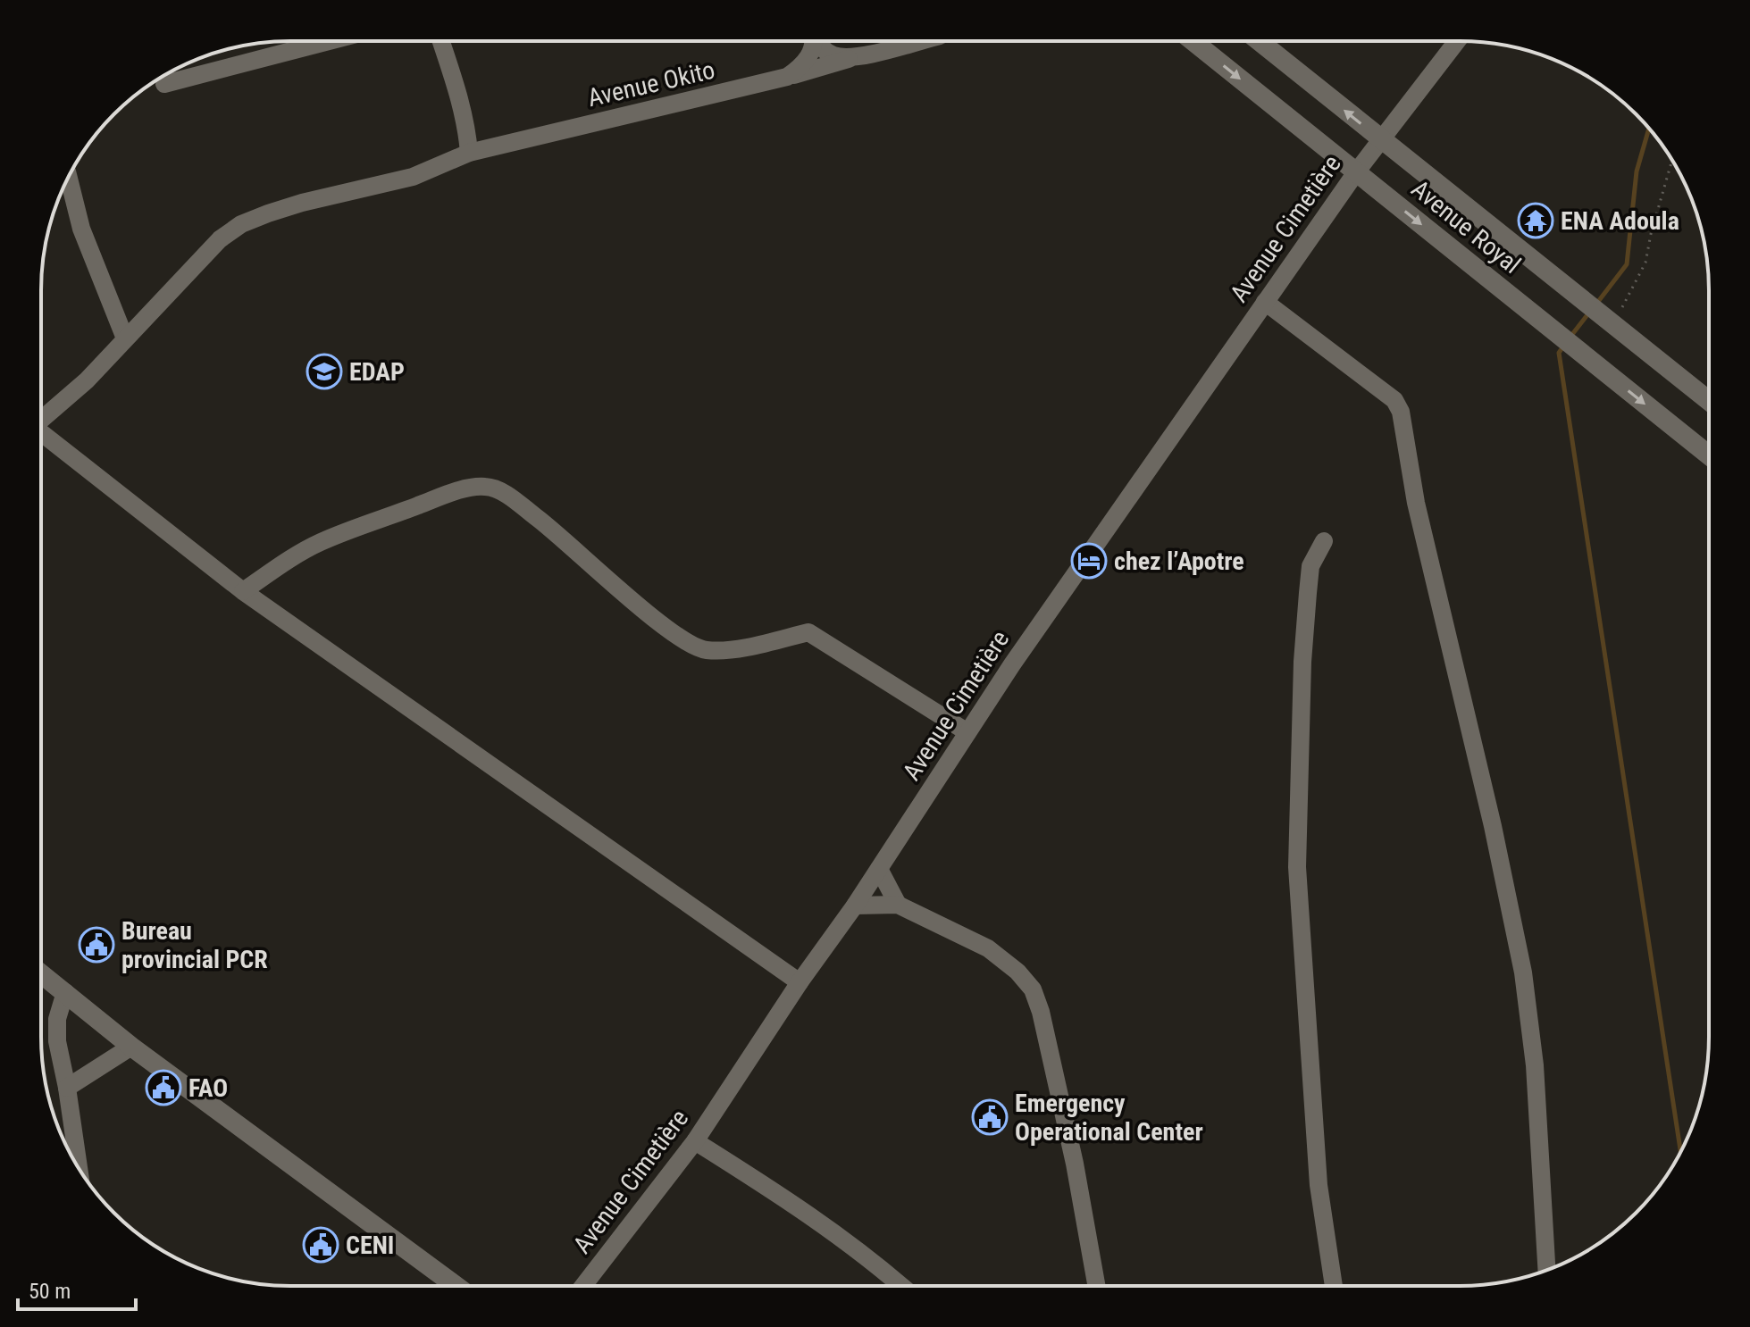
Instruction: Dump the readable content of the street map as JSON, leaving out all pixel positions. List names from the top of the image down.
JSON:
{
  "streets": {
    "street": ["Avenue Okito", "Avenue Royal", "Avenue Cimetière"]
  },
  "crossings": [
    ["Avenue Royal", "Avenue Cimetière"]
  ],
  "places": {
    "temple": ["ENA Adoula"],
    "school or university": ["EDAP"],
    "hotel": ["chez l’Apotre"],
    "public building": [
      "Bureau provincial PCR",
      "FAO",
      "Emergency Operational Center",
      "CENI"
    ]
  },
  "scale_bar": "50 m"
}
